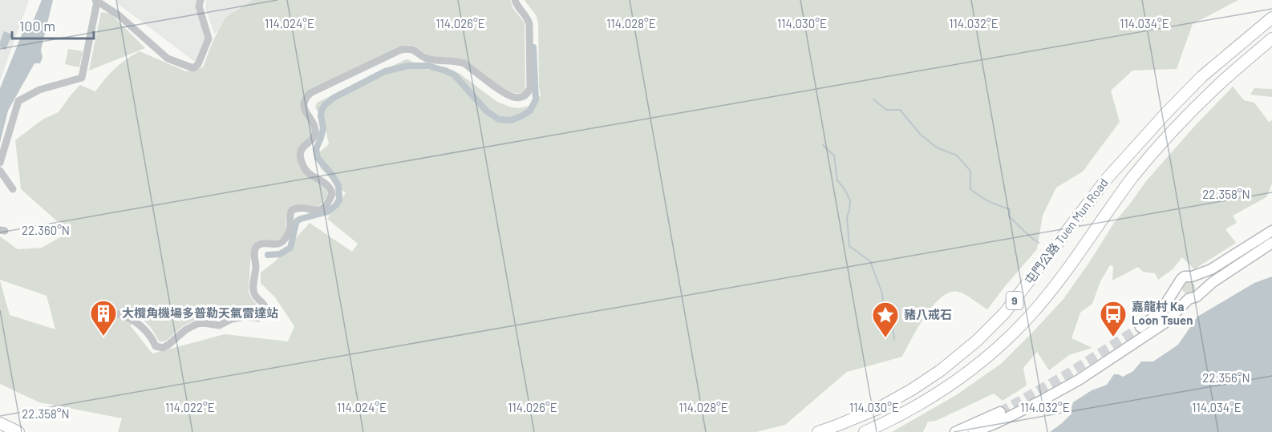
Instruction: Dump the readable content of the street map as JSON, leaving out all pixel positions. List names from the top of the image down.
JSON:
{
  "streets": {
    "highway": ["屯門公路 Tuen Mun Road", "9"]
  },
  "places": {
    "building": ["大欖角機場多普勒天氣雷達站"],
    "bus stop": ["嘉龍村 Ka Loon Tsuen"],
    "place": ["豬八戒石"]
  },
  "scale_bar": "100 m",
  "coordinates": [
    "114.024°E",
    "114.026°E",
    "114.028°E",
    "114.030°E",
    "114.032°E",
    "114.034°E",
    "22.358°N",
    "22.360°N",
    "22.356°N",
    "114.022°E"
  ]
}
